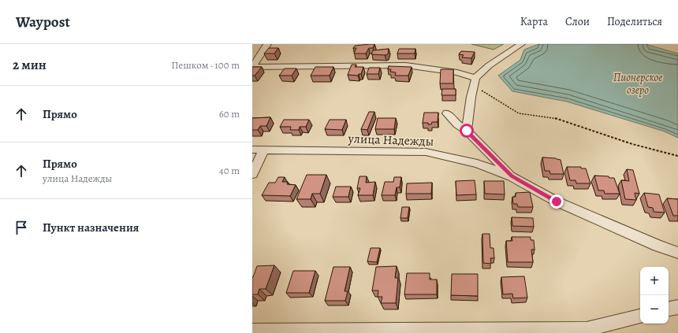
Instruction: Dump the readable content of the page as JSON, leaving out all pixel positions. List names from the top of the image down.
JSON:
{
  "streets": {
    "street": ["улица Надежды"]
  },
  "water": ["Пионерское озеро"],
  "page": {
    "header": "Waypost",
    "nav": ["Карта", "Слои", "Поделиться"],
    "heading": ["2 мин", "Пешком · 100 m"],
    "list": [
      ["Прямо", "60 m"],
      ["Прямо", "улица Надежды", "40 m"],
      "Пункт назначения"
    ],
    "map_buttons": ["+", "−"]
  }
}
